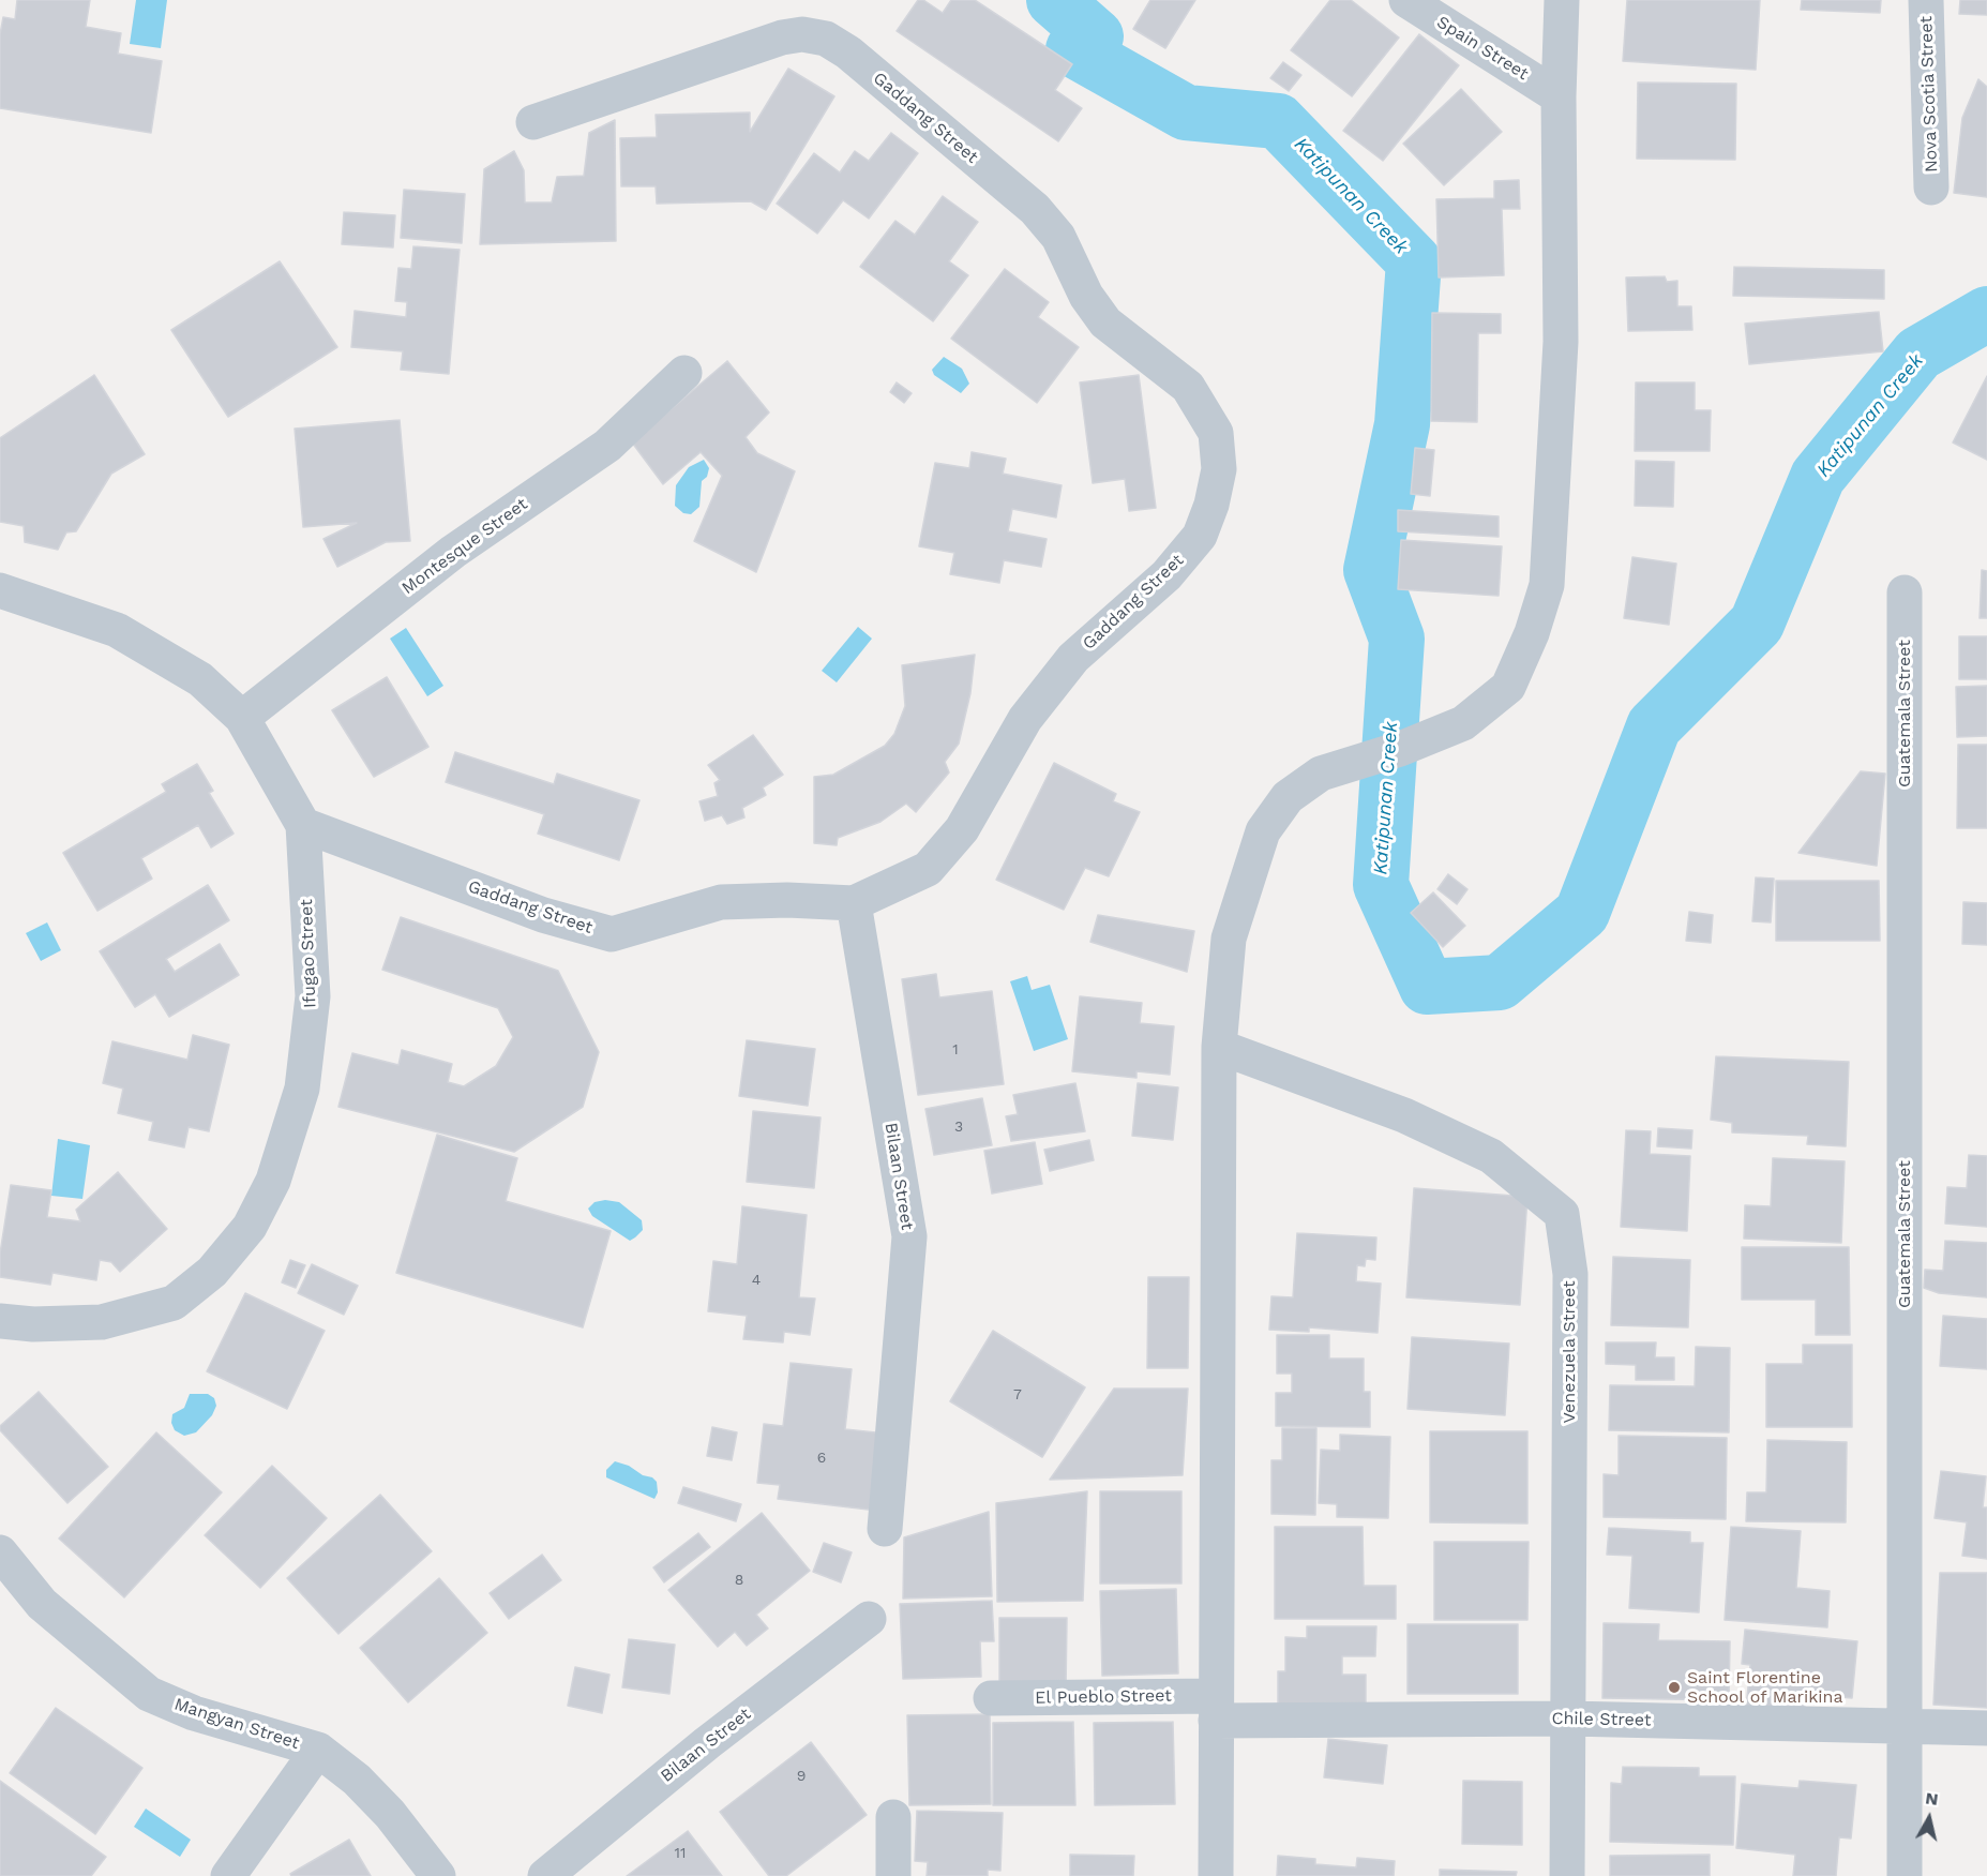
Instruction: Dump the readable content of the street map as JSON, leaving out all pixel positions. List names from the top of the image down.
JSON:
{
  "streets": {
    "street": [
      "Spain Street",
      "Nova Scotia Street",
      "Gaddang Street",
      "Montesque Street",
      "Guatemala Street",
      "Ifugao Street",
      "Bilaan Street",
      "Venezuela Street",
      "El Pueblo Street",
      "Chile Street",
      "Mangyan Street"
    ]
  },
  "crossings": [
    ["Gaddang Street", "Ifugao Street"],
    ["Gaddang Street", "Bilaan Street"],
    ["Montesque Street", "Ifugao Street"],
    ["Guatemala Street", "Chile Street"],
    ["Venezuela Street", "Chile Street"],
    ["El Pueblo Street", "Chile Street"]
  ],
  "water": ["Katipunan Creek"],
  "places": ["Saint Florentine School of Marikina"],
  "house_numbers": [
    "1",
    "3",
    "4",
    "7",
    "6",
    "8",
    "9",
    "11"
  ],
  "north": "top"
}
